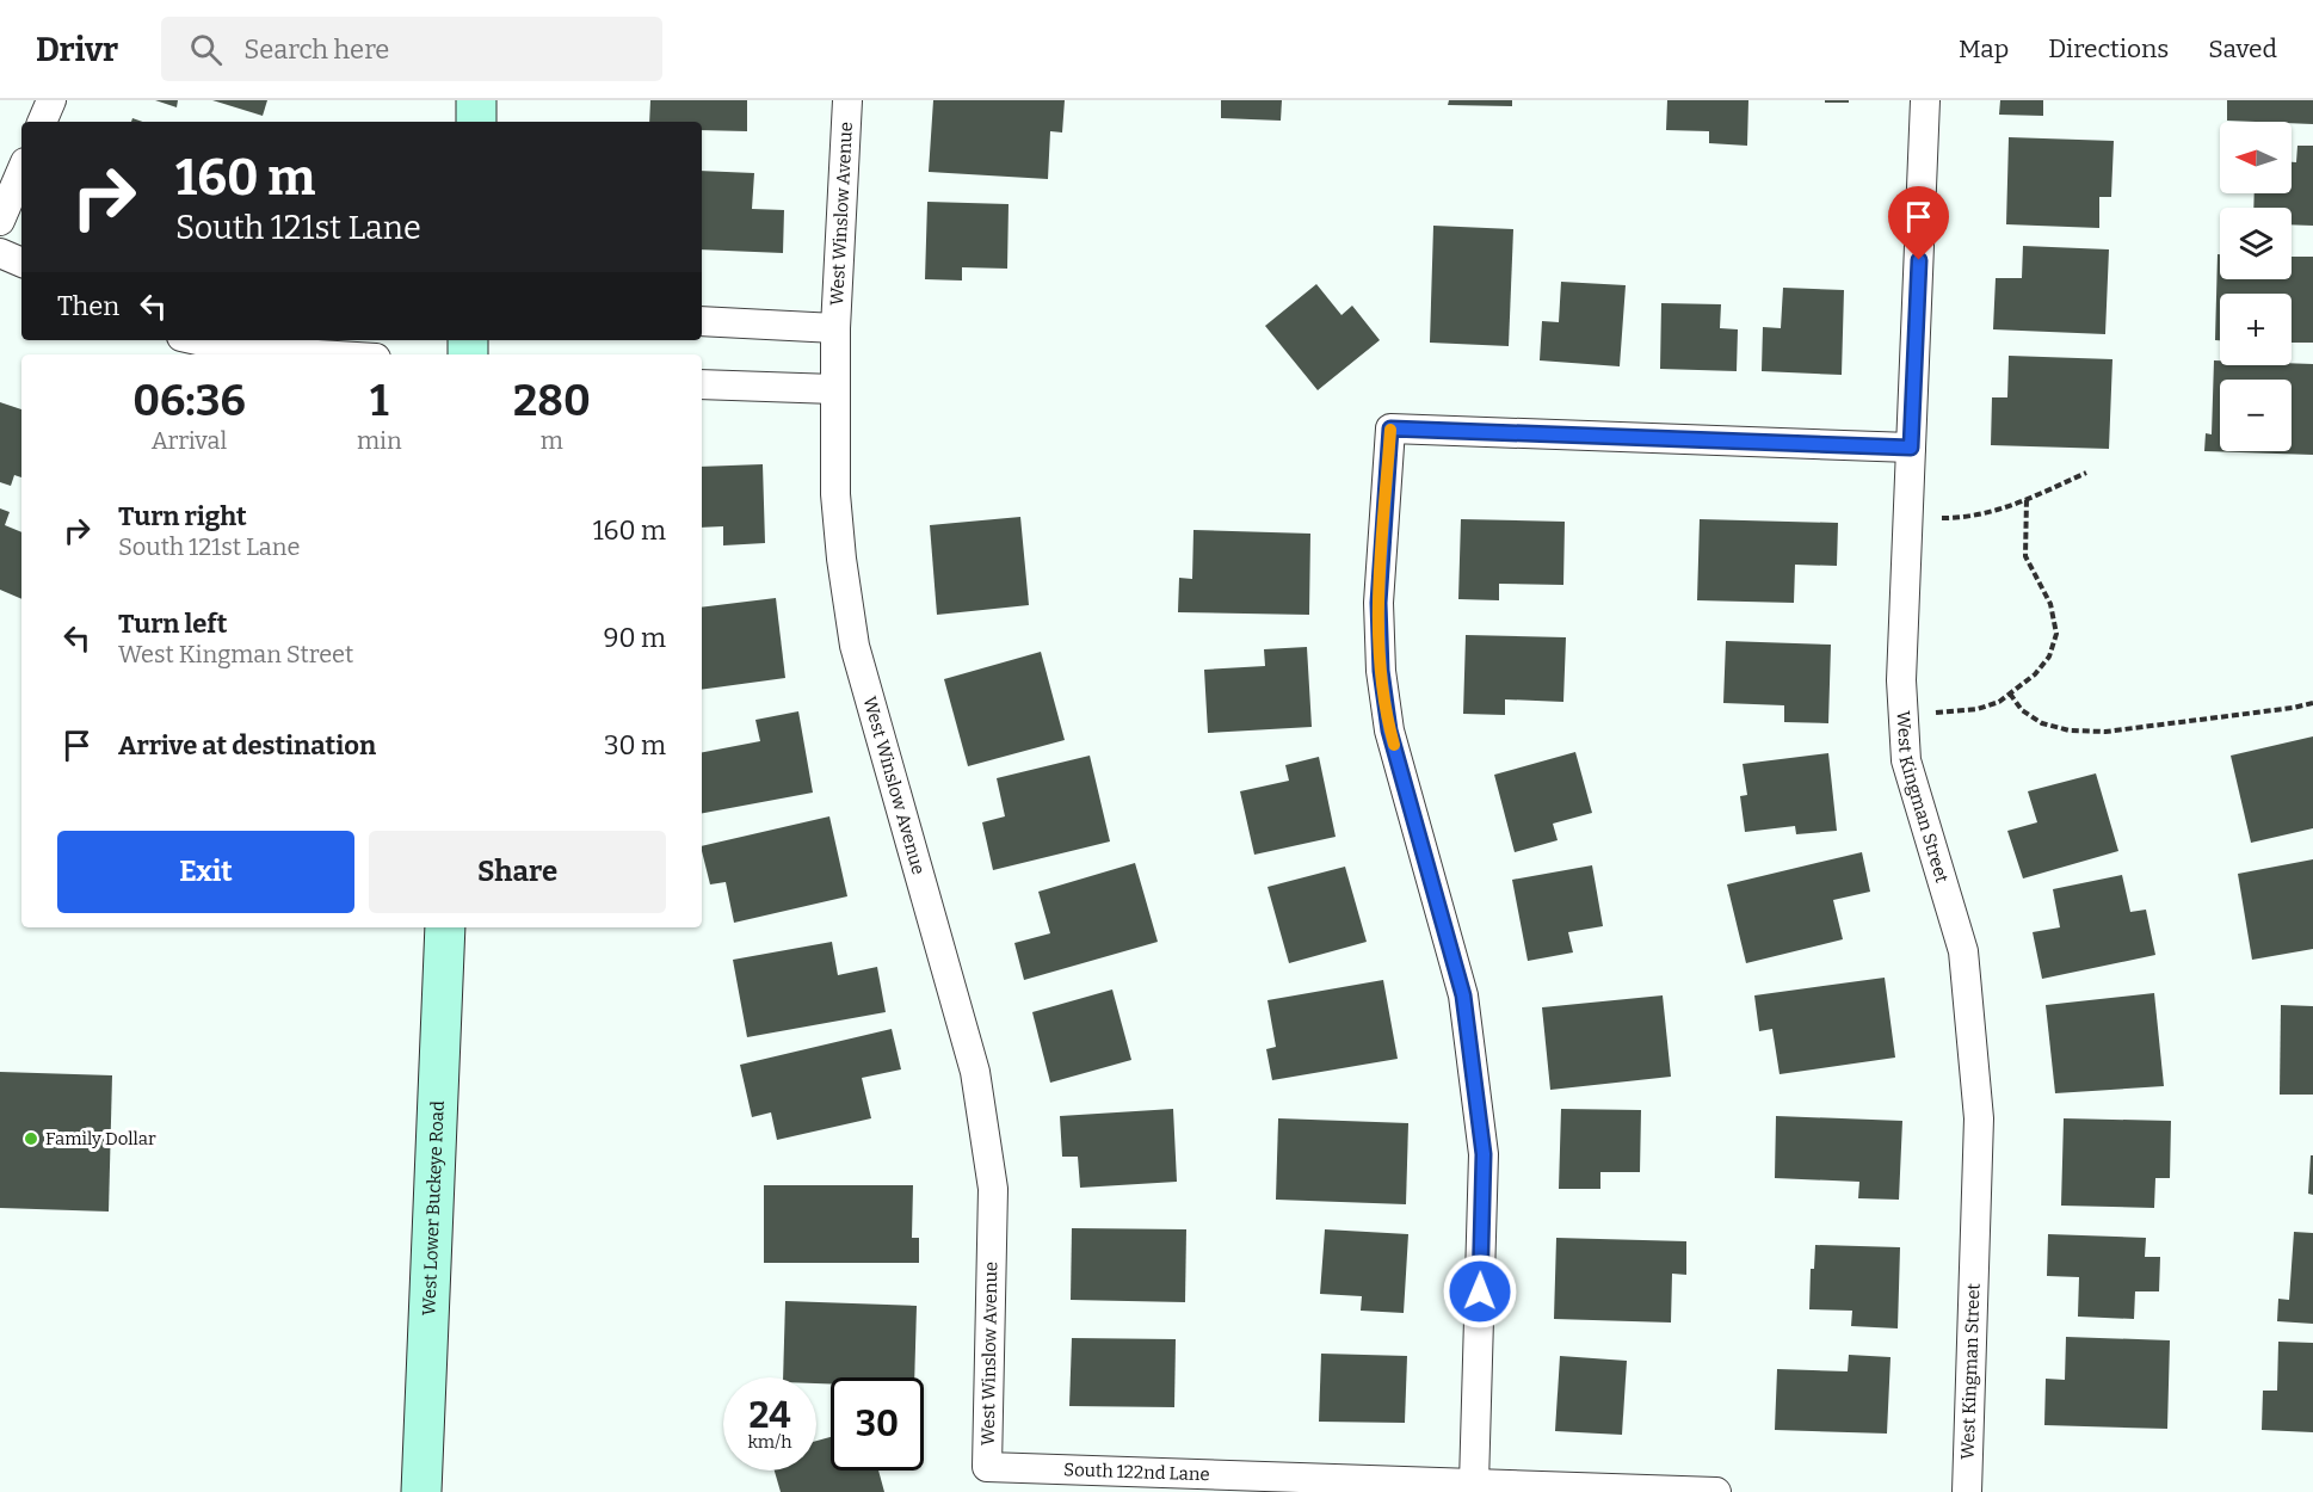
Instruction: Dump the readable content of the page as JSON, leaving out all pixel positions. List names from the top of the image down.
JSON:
{
  "streets": {
    "main road": ["West Lower Buckeye Road"],
    "street": ["West Winslow Avenue", "West Kingman Street", "South 122nd Lane"]
  },
  "crossings": [
    ["West Winslow Avenue", "South 122nd Lane"]
  ],
  "places": ["Family Dollar"],
  "north": "left",
  "page": {
    "header": "Drivr",
    "search": "Search here",
    "nav": ["Map", "Directions", "Saved"],
    "map_buttons": ["+", "−"],
    "turn": ["160 m", "South 121st Lane"],
    "then": "Then",
    "eta": [
      "06:36",
      "Arrival",
      "1",
      "min",
      "280",
      "m"
    ],
    "list": [
      {
        "name": "Turn right",
        "note": "South 121st Lane",
        "value": "160 m"
      },
      {
        "name": "Turn left",
        "note": "West Kingman Street",
        "value": "90 m"
      },
      {
        "name": "Arrive at destination",
        "value": "30 m"
      }
    ],
    "buttons": ["Exit", "Share"],
    "speed": "24 km/h",
    "limit": "30"
  }
}
